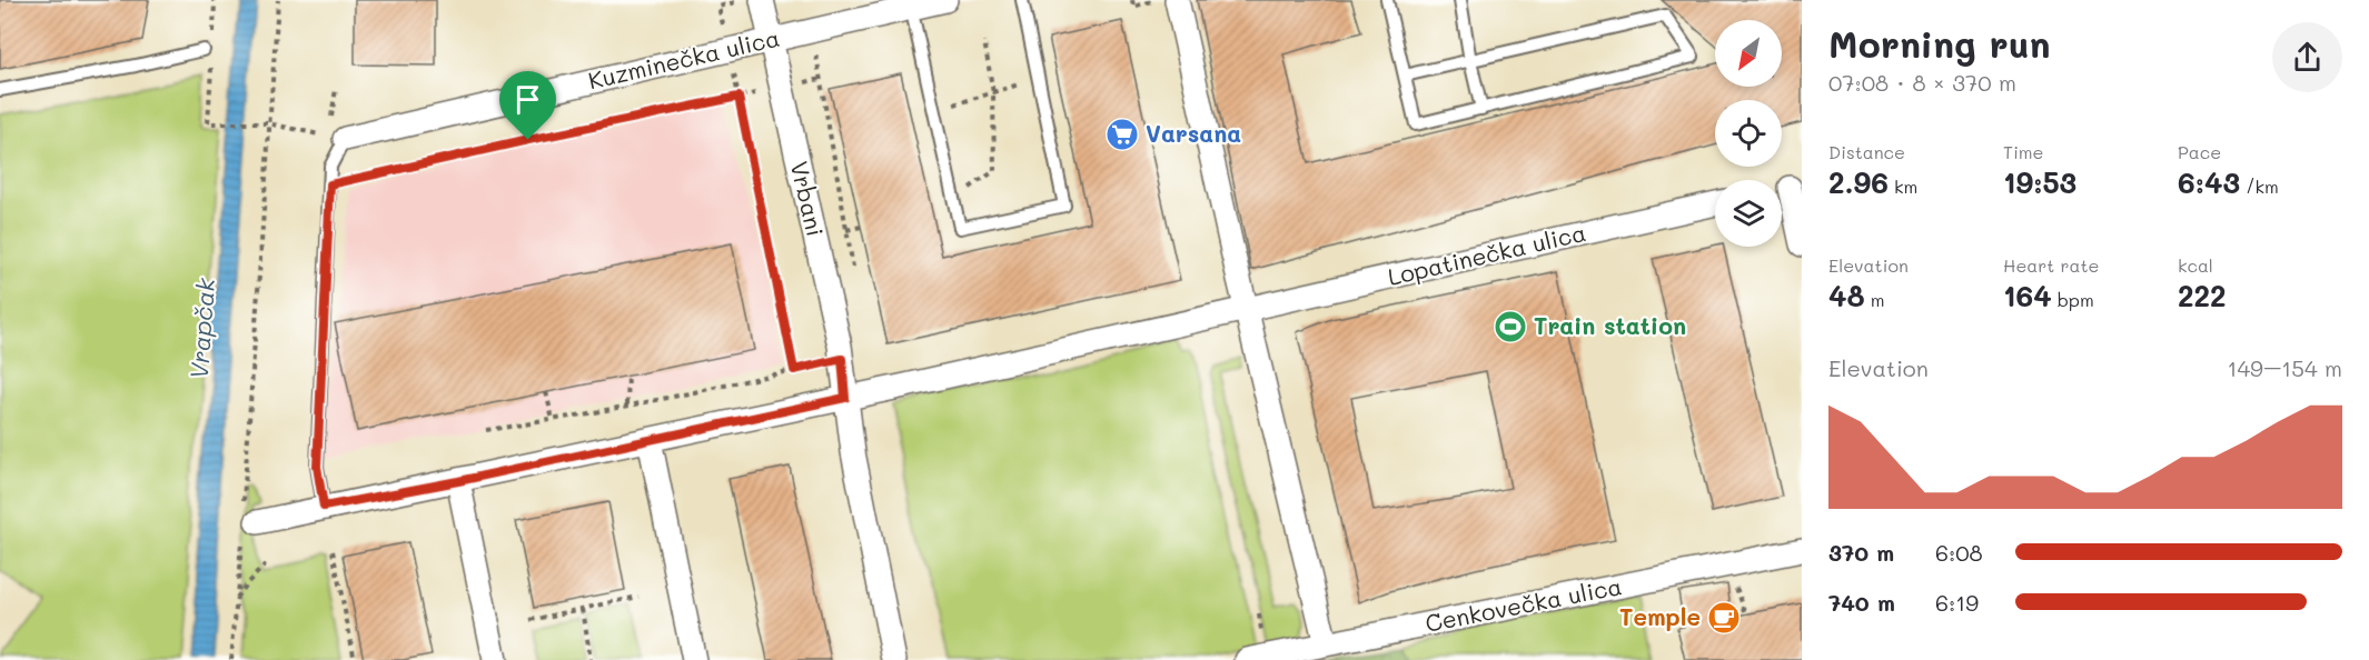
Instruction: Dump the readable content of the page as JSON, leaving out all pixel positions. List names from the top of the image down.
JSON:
{
  "streets": {
    "street": [
      "Kuzminečka ulica",
      "Vrbani",
      "Lopatinečka ulica",
      "Cenkovečka ulica"
    ]
  },
  "crossings": [
    ["Kuzminečka ulica", "Vrbani"],
    ["Vrbani", "Lopatinečka ulica"]
  ],
  "water": ["Vrapčak"],
  "places": {
    "supermarket": ["Varsana"],
    "sports": ["Train station"],
    "cafe": ["Temple"]
  },
  "north": "bottom left",
  "page": {
    "heading": ["Morning run", "07:08 · 8 × 370 m"],
    "stats": [
      ["Distance", "2.96 km"],
      ["Time", "19:53"],
      ["Pace", "6:43 /km"],
      ["Elevation", "48 m"],
      ["Heart rate", "164 bpm"],
      ["kcal", "222"]
    ],
    "chart": ["Elevation", "149–154 m"],
    "list": [
      {
        "name": "370 m",
        "note": "6:08"
      },
      {
        "name": "740 m",
        "note": "6:19"
      }
    ]
  }
}
